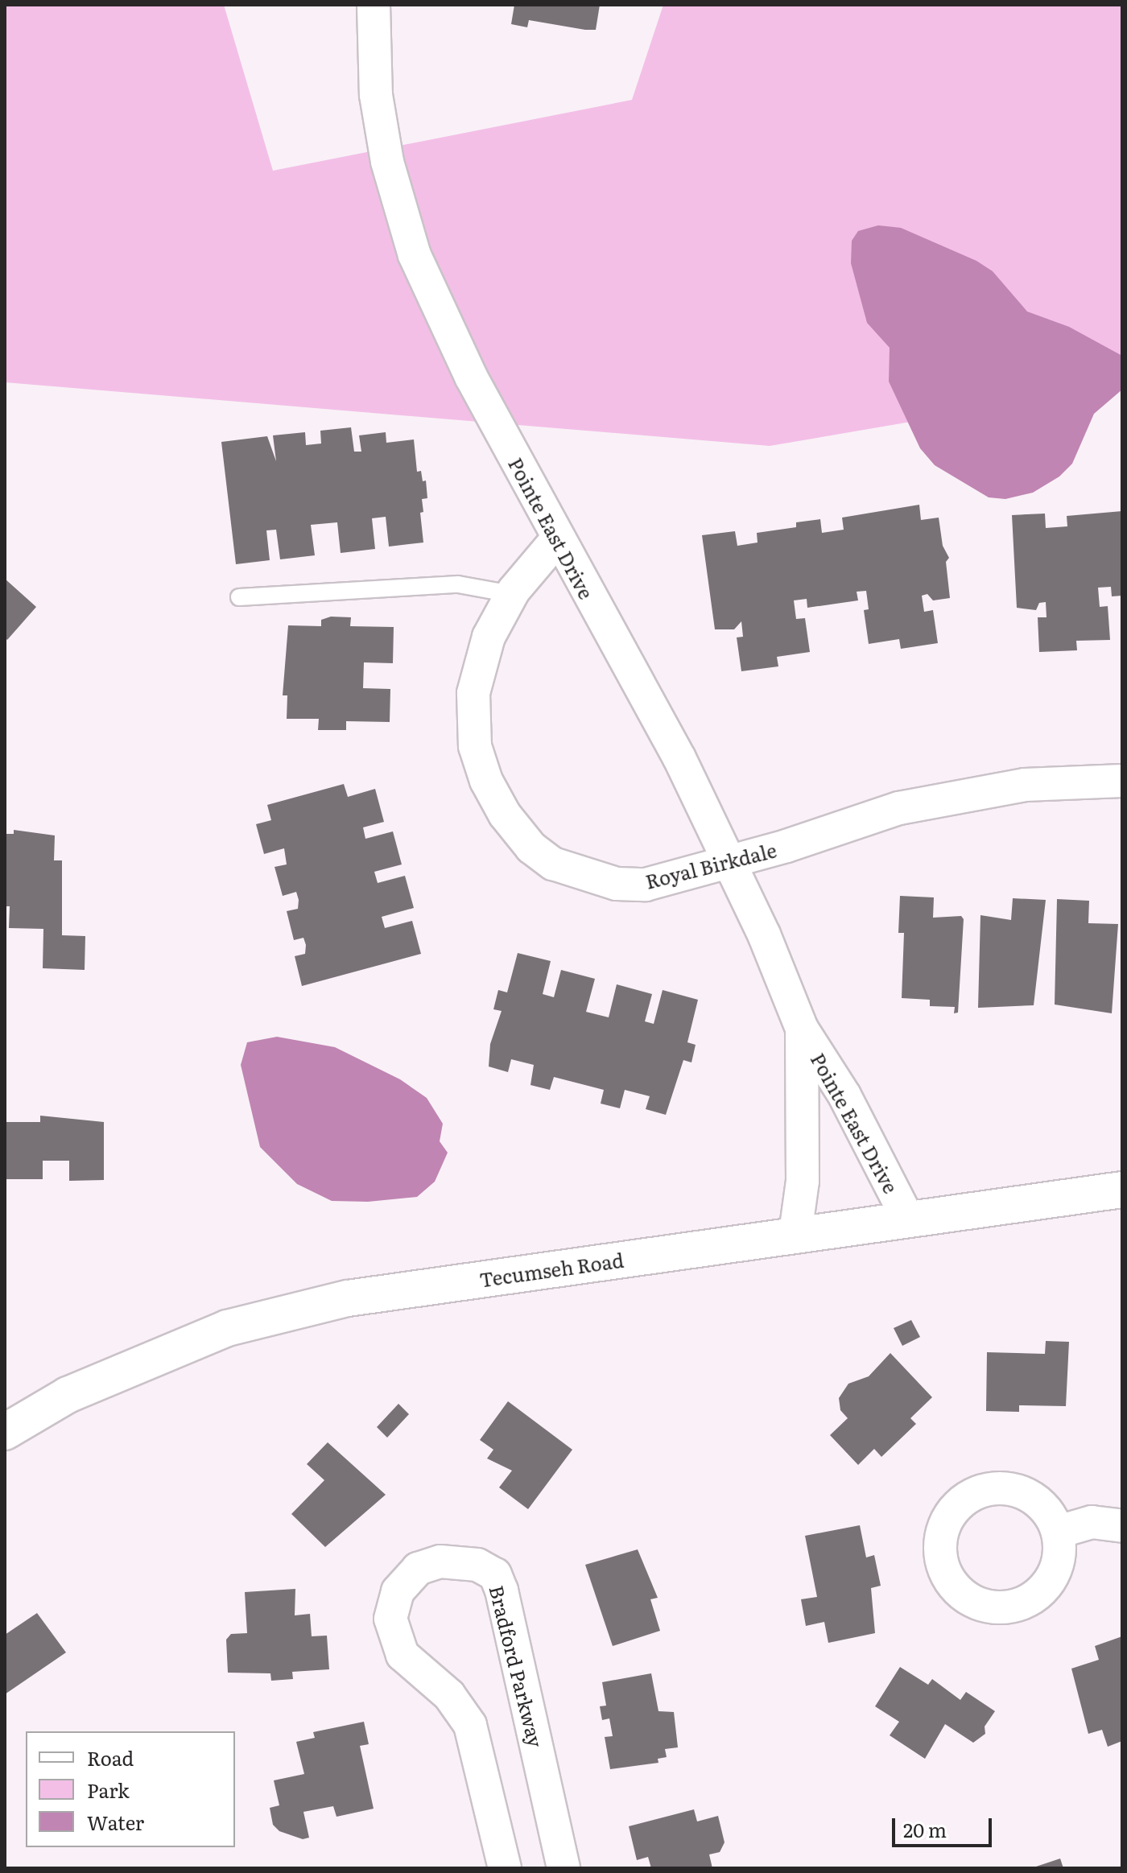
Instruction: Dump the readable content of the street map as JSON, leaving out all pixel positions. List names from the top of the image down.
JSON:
{
  "streets": {
    "street": [
      "Pointe East Drive",
      "Royal Birkdale",
      "Tecumseh Road",
      "Bradford Parkway"
    ]
  },
  "crossings": [
    ["Pointe East Drive", "Royal Birkdale"],
    ["Pointe East Drive", "Tecumseh Road"]
  ],
  "legend": ["Road", "Park", "Water"],
  "scale_bar": "20 m"
}
